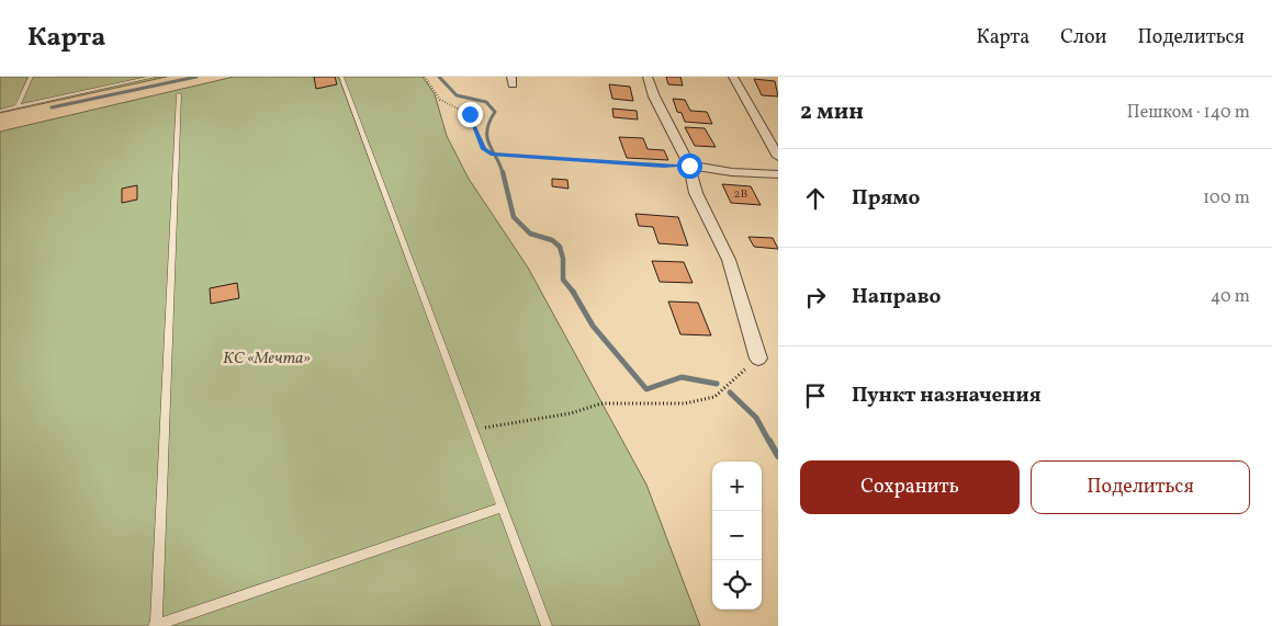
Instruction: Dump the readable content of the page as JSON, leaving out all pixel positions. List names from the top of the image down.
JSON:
{
  "parks": ["КС «Мечта»"],
  "house_numbers": ["2В"],
  "page": {
    "header": "Карта",
    "nav": ["Карта", "Слои", "Поделиться"],
    "heading": ["2 мин", "Пешком · 140 m"],
    "list": [
      ["Прямо", "100 m"],
      ["Направо", "40 m"],
      "Пункт назначения"
    ],
    "buttons": ["Сохранить", "Поделиться"],
    "map_buttons": ["+", "−"]
  }
}
